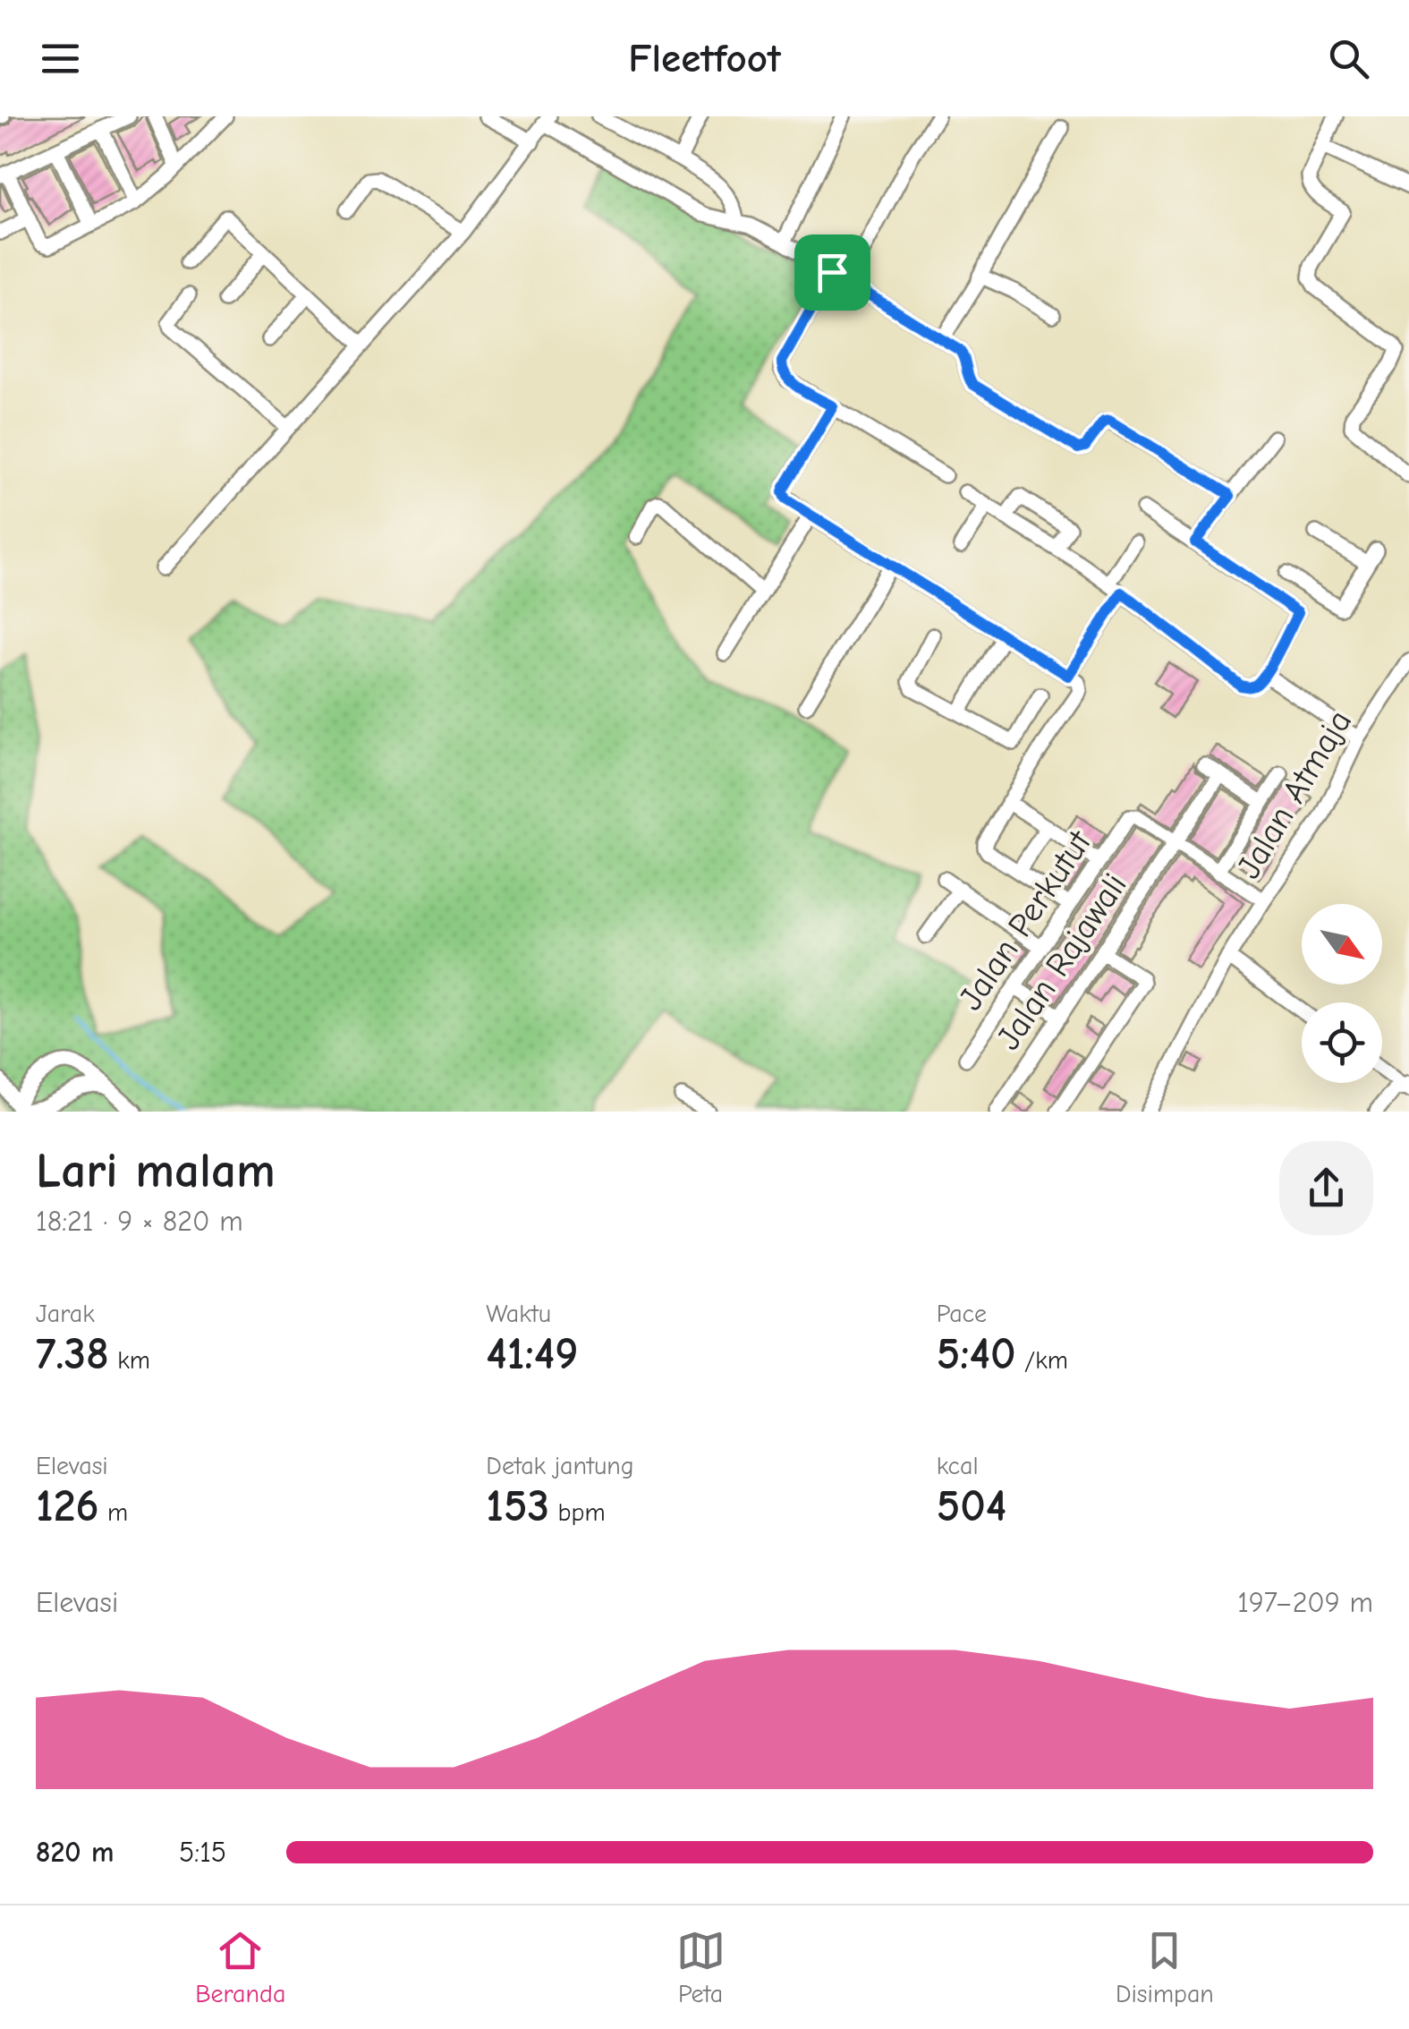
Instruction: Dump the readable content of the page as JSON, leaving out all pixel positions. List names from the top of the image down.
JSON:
{
  "streets": {
    "street": ["Jalan Atmaja", "Jalan Perkutut", "Jalan Rajawali"]
  },
  "crossings": [
    ["Jalan Perkutut", "Jalan Rajawali"]
  ],
  "north": "bottom right",
  "page": {
    "header": "Fleetfoot",
    "heading": ["Lari malam", "18:21 · 9 × 820 m"],
    "stats": [
      ["Jarak", "7.38 km"],
      ["Waktu", "41:49"],
      ["Pace", "5:40 /km"],
      ["Elevasi", "126 m"],
      ["Detak jantung", "153 bpm"],
      ["kcal", "504"]
    ],
    "chart": ["Elevasi", "197–209 m"],
    "list": [
      {
        "name": "820 m",
        "note": "5:15"
      }
    ],
    "tabs": ["Beranda", "Peta", "Disimpan"]
  }
}
